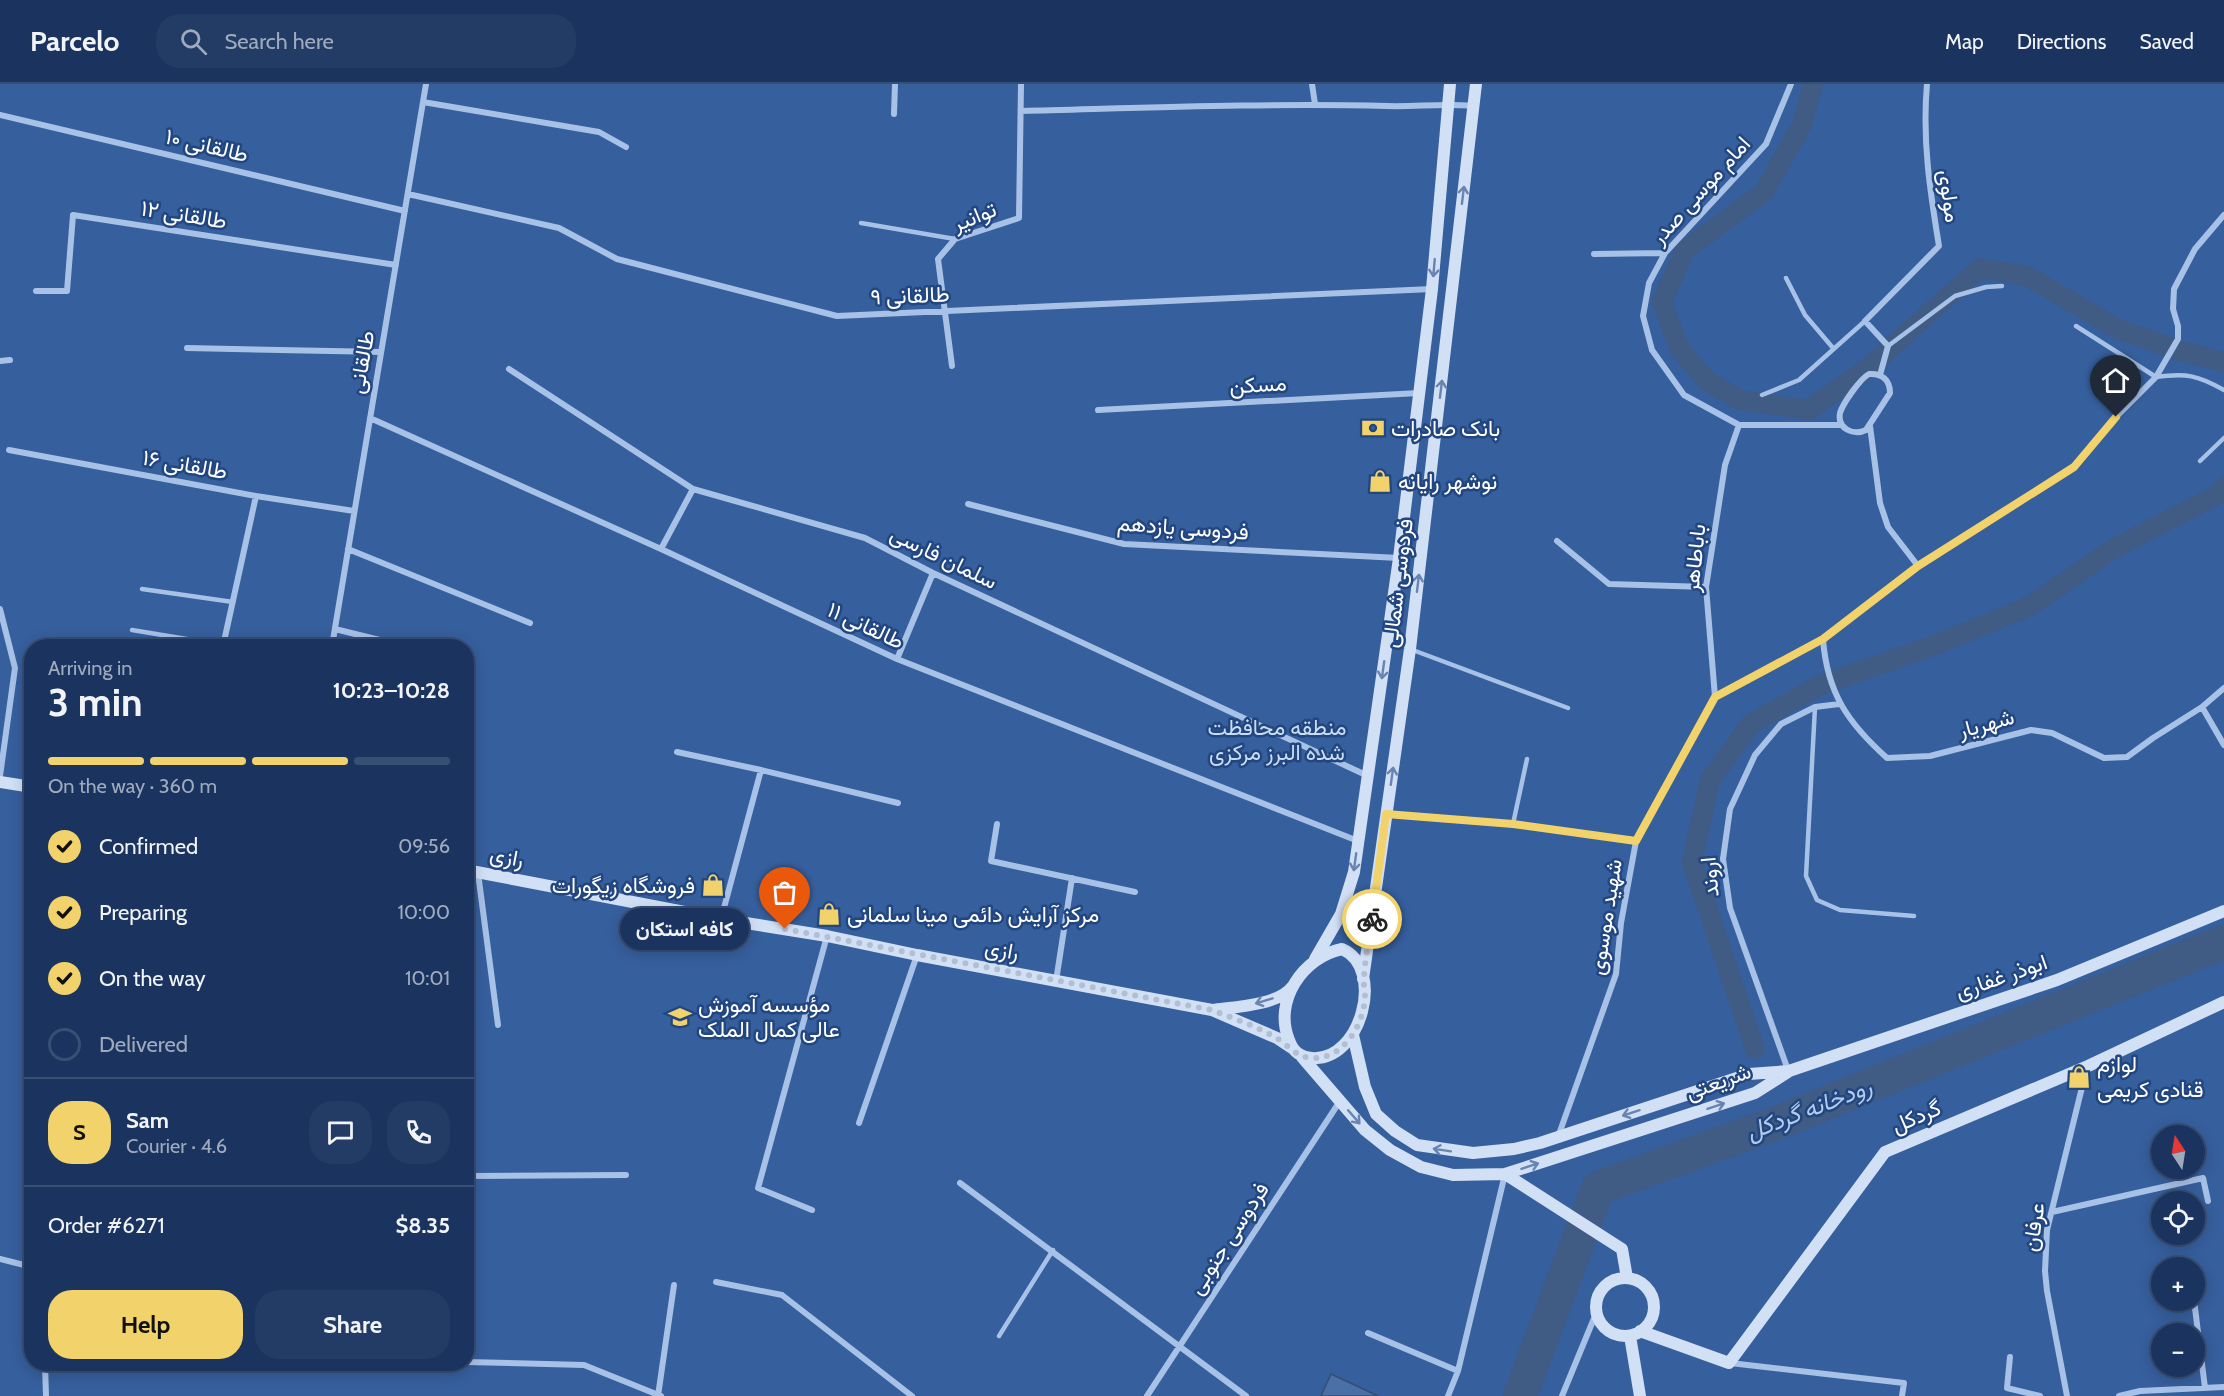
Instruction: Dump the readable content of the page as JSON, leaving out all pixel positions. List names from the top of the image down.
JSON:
{
  "streets": {
    "street": [
      "طالقانی ۱۰",
      "امام موسی صدر",
      "مولوی",
      "طالقانی ۱۲",
      "توانیر",
      "طالقانی ۹",
      "طالقانی",
      "مسکن",
      "طالقانی ۱۶",
      "فردوسی یازدهم",
      "سلمان فارسی",
      "باباطاهر",
      "فردوسی شمالی",
      "طالقانی ۱۱",
      "شهریار",
      "رازی",
      "اروند",
      "شهید موسوی",
      "ابوذر غفاری",
      "شریعتی",
      "گردکل",
      "عرفان",
      "فردوسی جنوبی"
    ]
  },
  "crossings": [
    ["طالقانی ۱۰", "طالقانی"],
    ["امام موسی صدر", "باباطاهر"],
    ["طالقانی ۱۲", "طالقانی"],
    ["توانیر", "طالقانی ۹"],
    ["طالقانی ۹", "طالقانی"],
    ["طالقانی ۹", "فردوسی شمالی"],
    ["طالقانی", "طالقانی ۱۶"],
    ["طالقانی", "طالقانی ۱۱"],
    ["مسکن", "فردوسی شمالی"],
    ["فردوسی یازدهم", "فردوسی شمالی"],
    ["سلمان فارسی", "فردوسی شمالی"],
    ["باباطاهر", "شهید موسوی"],
    ["فردوسی شمالی", "طالقانی ۱۱"],
    ["فردوسی شمالی", "شریعتی"],
    ["شهریار", "اروند"],
    ["اروند", "ابوذر غفاری"],
    ["اروند", "شریعتی"],
    ["شهید موسوی", "شریعتی"],
    ["ابوذر غفاری", "شریعتی"],
    ["شریعتی", "فردوسی جنوبی"],
    ["گردکل", "عرفان"]
  ],
  "water": ["رودخانه گردکل"],
  "parks": ["منطقه محافظت شده البرز مرکزی"],
  "places": {
    "bank": ["بانک صادرات"],
    "shop": [
      "نوشهر رایانه",
      "فروشگاه زیگورات",
      "مرکز آرایش دائمی مینا سلمانی",
      "لوازم قنادی کریمی"
    ],
    "other": ["کافه استکان"],
    "school or university": ["مؤسسه آموزش عالی کمال الملک"]
  },
  "north": "top",
  "page": {
    "header": "Parcelo",
    "search": "Search here",
    "nav": ["Map", "Directions", "Saved"],
    "heading": ["3 min", "Arriving in", "10:23–10:28"],
    "panel": [
      "Sam",
      "Courier · 4.6",
      "Order #6271",
      "$8.35"
    ],
    "bar": "On the way · 360 m",
    "list": [
      ["Confirmed", "09:56"],
      ["Preparing", "10:00"],
      ["On the way", "10:01"],
      "Delivered"
    ],
    "bubble": "کافه استکان",
    "round": "S",
    "map_buttons": ["+", "−"],
    "buttons": ["Help", "Share"]
  }
}
